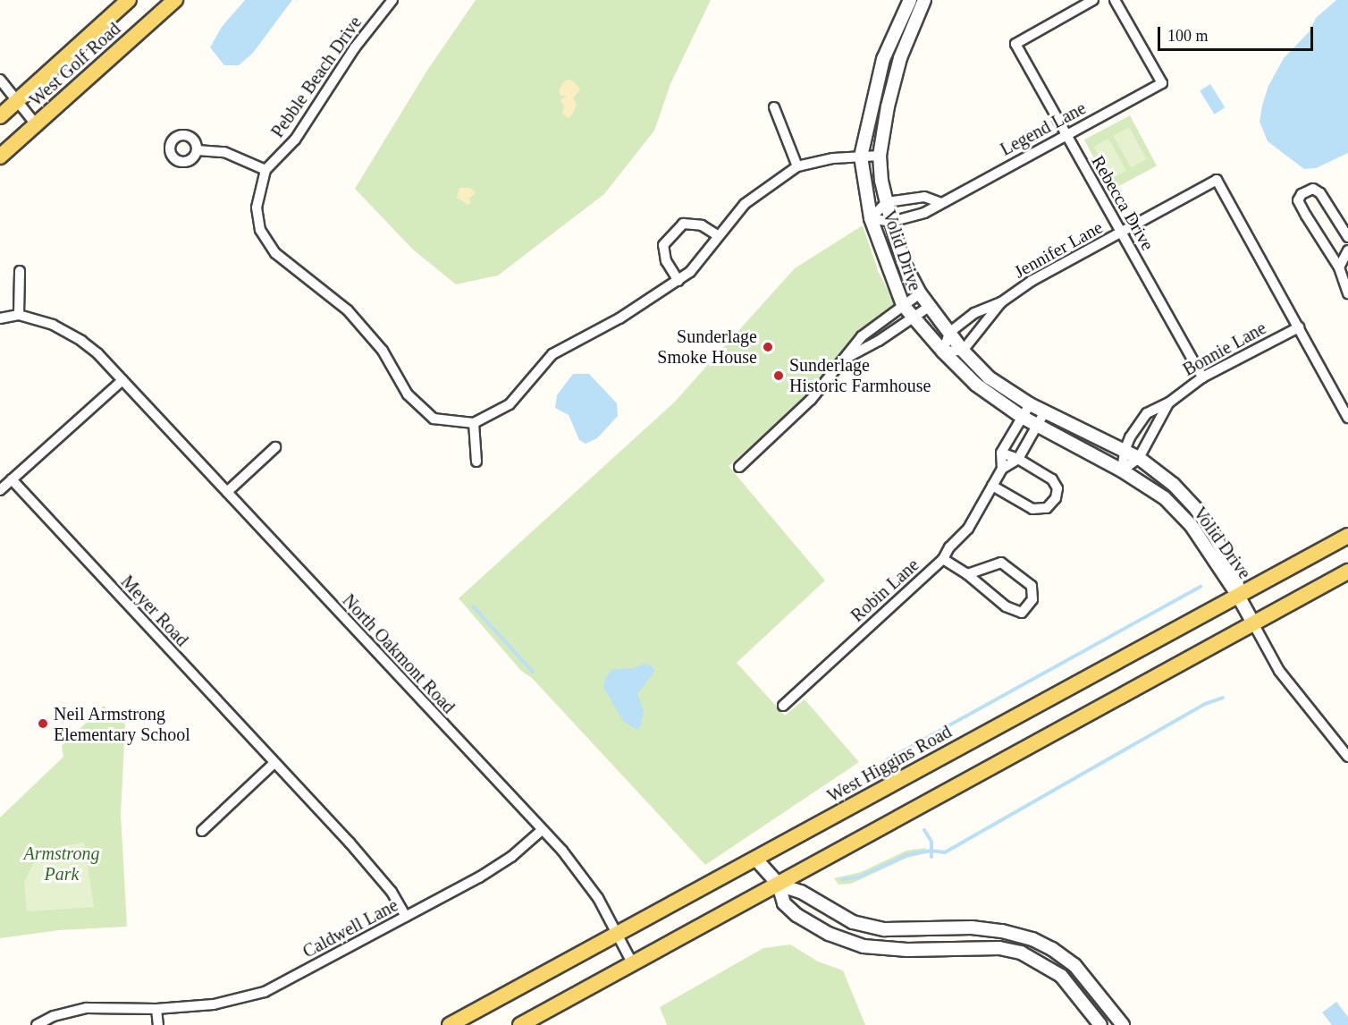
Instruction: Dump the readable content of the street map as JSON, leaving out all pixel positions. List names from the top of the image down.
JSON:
{
  "streets": {
    "main road": ["West Golf Road", "West Higgins Road"],
    "street": [
      "Pebble Beach Drive",
      "Legend Lane",
      "Rebecca Drive",
      "Jennifer Lane",
      "Volid Drive",
      "Bonnie Lane",
      "Robin Lane",
      "Meyer Road",
      "North Oakmont Road",
      "Caldwell Lane"
    ]
  },
  "crossings": [
    ["Legend Lane", "Rebecca Drive"],
    ["Legend Lane", "Volid Drive"],
    ["Rebecca Drive", "Jennifer Lane"],
    ["Rebecca Drive", "Bonnie Lane"],
    ["Jennifer Lane", "Volid Drive"],
    ["Jennifer Lane", "Bonnie Lane"],
    ["Volid Drive", "Bonnie Lane"],
    ["Volid Drive", "West Higgins Road"],
    ["Meyer Road", "Caldwell Lane"],
    ["North Oakmont Road", "West Higgins Road"],
    ["North Oakmont Road", "Caldwell Lane"]
  ],
  "parks": ["Armstrong Park"],
  "places": ["Sunderlage Smoke House", "Sunderlage Historic Farmhouse", "Neil Armstrong Elementary School"],
  "scale_bar": "100 m"
}
